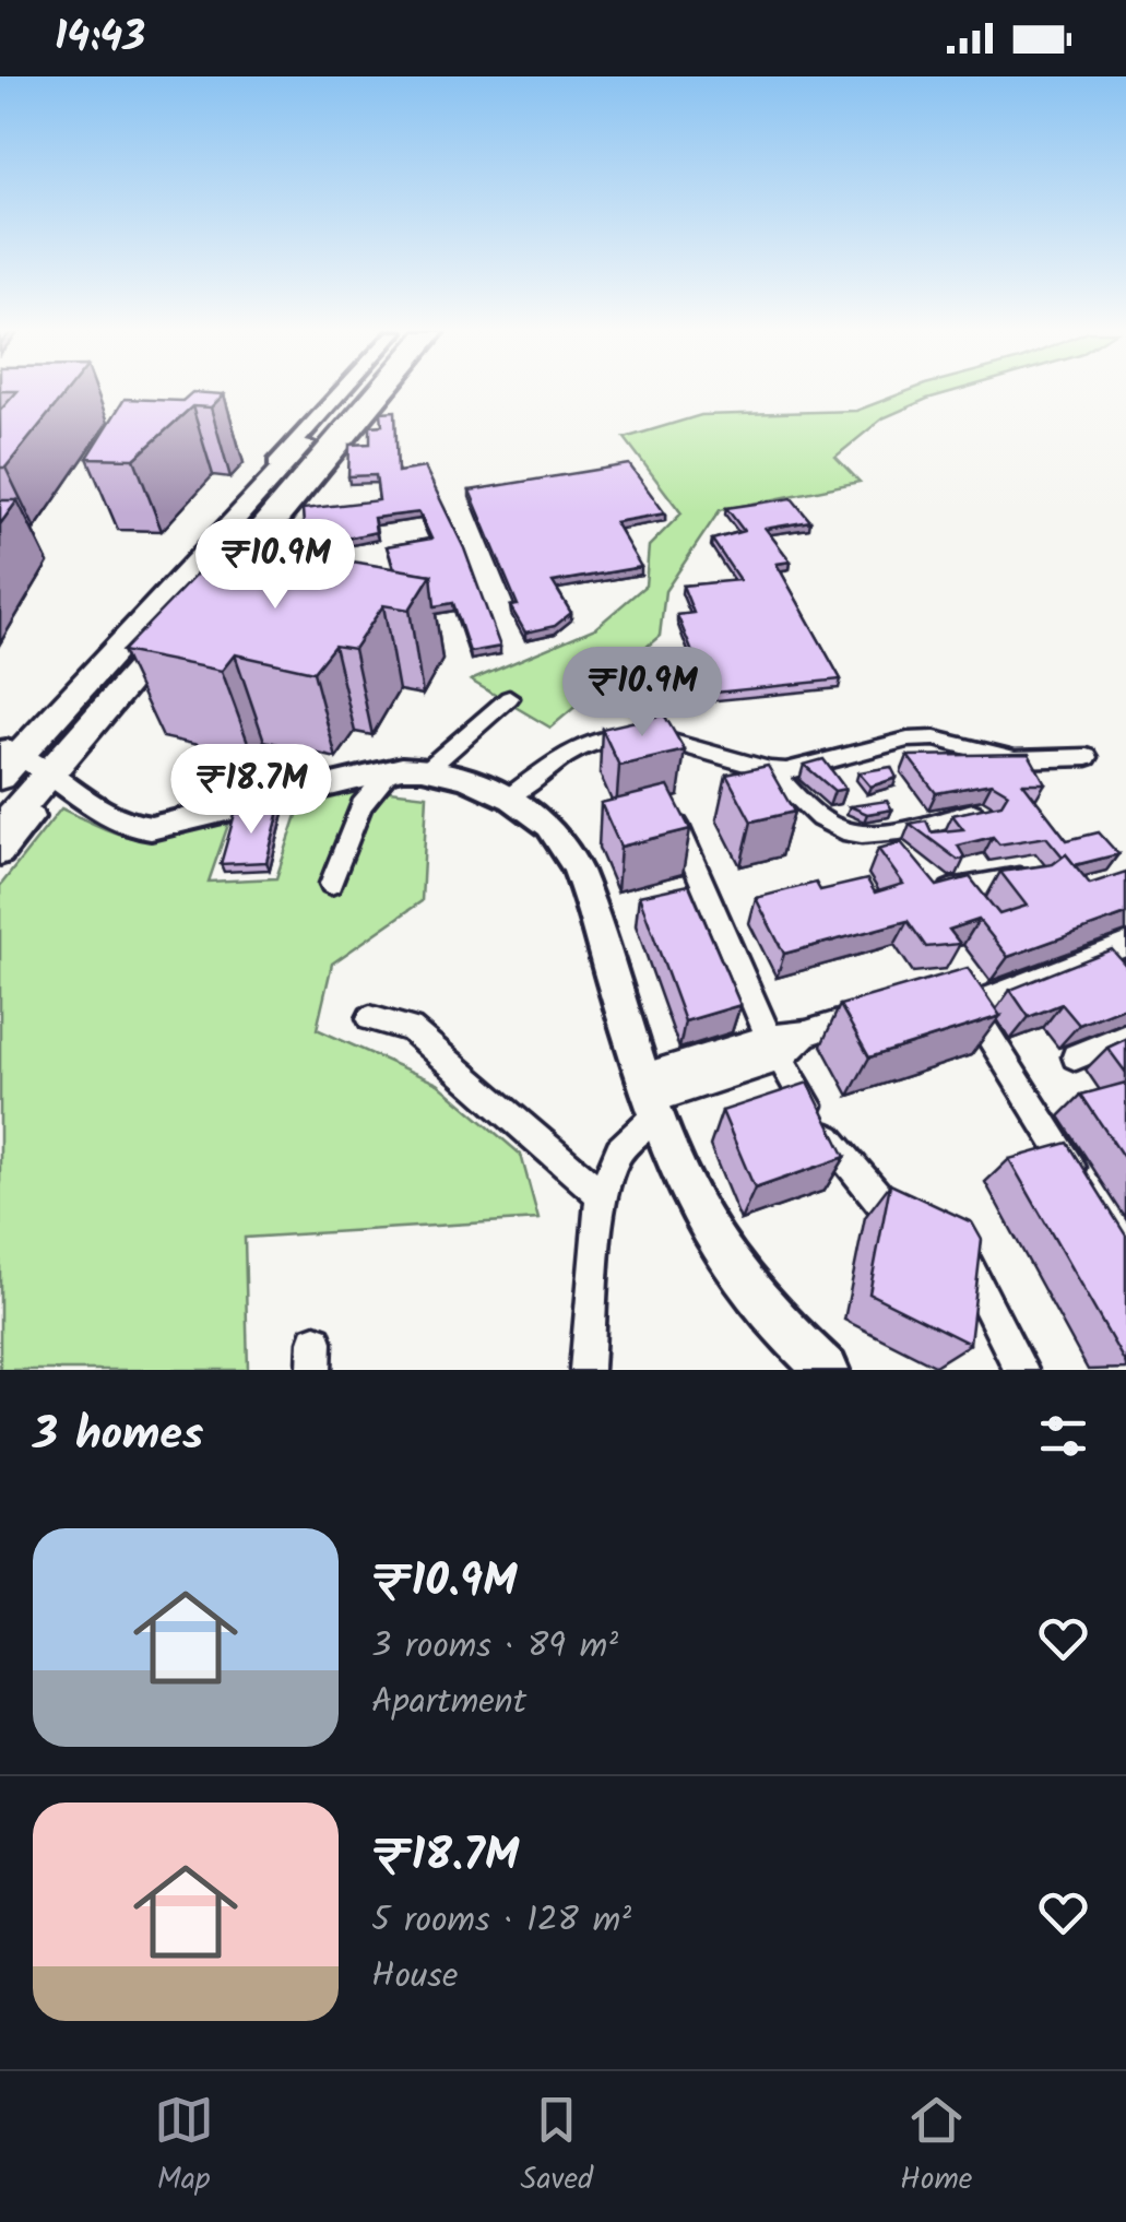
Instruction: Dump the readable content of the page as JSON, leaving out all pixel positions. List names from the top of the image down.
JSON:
{
  "page": {
    "status": "14:43",
    "price": ["₹10.9M", "₹10.9M", "₹18.7M"],
    "heading": "3 homes",
    "list": [
      {
        "name": "₹10.9M",
        "note": "3 rooms · 89 m² · Apartment"
      },
      {
        "name": "₹18.7M",
        "note": "5 rooms · 128 m² · House"
      }
    ],
    "tabs": ["Map", "Saved", "Home"]
  }
}
